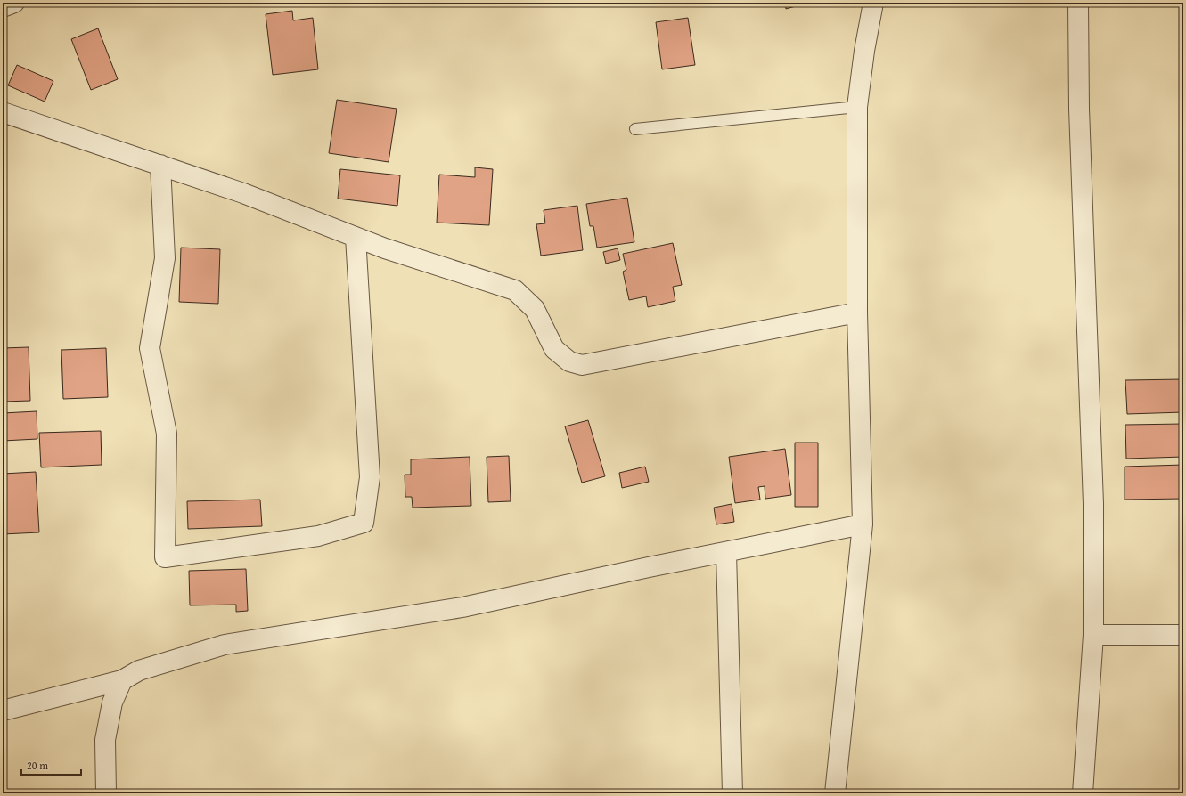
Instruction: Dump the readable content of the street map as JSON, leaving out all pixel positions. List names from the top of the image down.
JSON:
{
  "scale_bar": "20 m"
}
